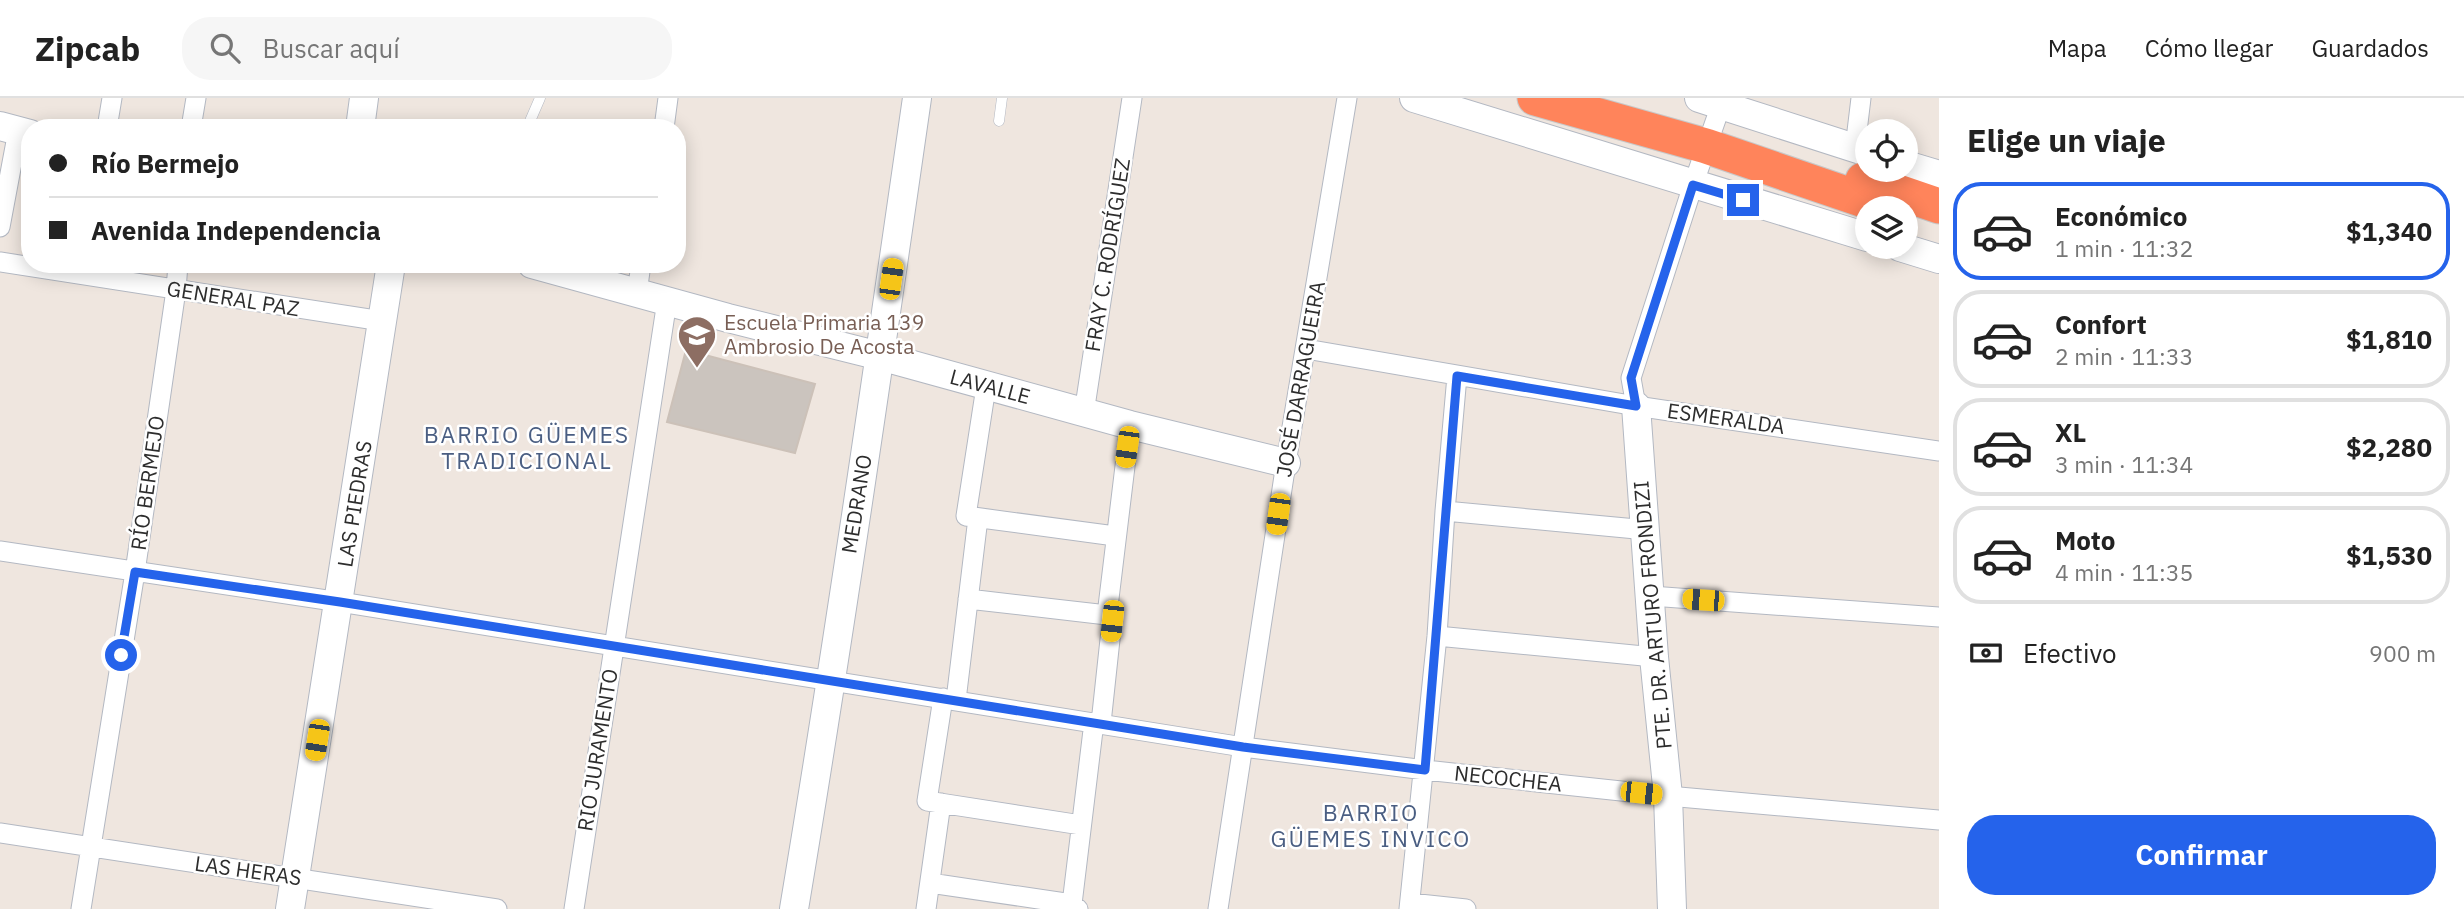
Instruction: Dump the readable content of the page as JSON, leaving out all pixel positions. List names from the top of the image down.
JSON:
{
  "streets": {
    "street": [
      "FRAY C. RODRÍGUEZ",
      "GENERAL PAZ",
      "JOSÉ DARRAGUEIRA",
      "LAVALLE",
      "ESMERALDA",
      "RÍO BERMEJO",
      "LAS PIEDRAS",
      "MEDRANO",
      "PTE. DR. ARTURO FRONDIZI",
      "RIO JURAMENTO",
      "NECOCHEA",
      "LAS HERAS"
    ]
  },
  "crossings": [
    ["FRAY C. RODRÍGUEZ", "LAVALLE"],
    ["GENERAL PAZ", "RÍO BERMEJO"],
    ["GENERAL PAZ", "LAS PIEDRAS"],
    ["JOSÉ DARRAGUEIRA", "LAVALLE"],
    ["JOSÉ DARRAGUEIRA", "ESMERALDA"],
    ["JOSÉ DARRAGUEIRA", "NECOCHEA"],
    ["LAVALLE", "MEDRANO"],
    ["LAVALLE", "RIO JURAMENTO"],
    ["ESMERALDA", "PTE. DR. ARTURO FRONDIZI"],
    ["RÍO BERMEJO", "NECOCHEA"],
    ["RÍO BERMEJO", "LAS HERAS"],
    ["LAS PIEDRAS", "NECOCHEA"],
    ["LAS PIEDRAS", "LAS HERAS"],
    ["MEDRANO", "NECOCHEA"],
    ["PTE. DR. ARTURO FRONDIZI", "NECOCHEA"],
    ["RIO JURAMENTO", "NECOCHEA"]
  ],
  "districts": ["BARRIO GÜEMES TRADICIONAL", "BARRIO GÜEMES INVICO"],
  "places": {
    "school or university": ["Escuela Primaria 139 Ambrosio De Acosta"]
  },
  "page": {
    "header": "Zipcab",
    "search": "Buscar aquí",
    "nav": ["Mapa", "Cómo llegar", "Guardados"],
    "heading": "Elige un viaje",
    "banner": ["Río Bermejo", "Avenida Independencia"],
    "list": [
      {
        "name": "Económico",
        "note": "1 min · 11:32",
        "value": "$1,340"
      },
      {
        "name": "Confort",
        "note": "2 min · 11:33",
        "value": "$1,810"
      },
      {
        "name": "XL",
        "note": "3 min · 11:34",
        "value": "$2,280"
      },
      {
        "name": "Moto",
        "note": "4 min · 11:35",
        "value": "$1,530"
      }
    ],
    "pay": ["Efectivo", "900 m"],
    "buttons": "Confirmar"
  }
}
